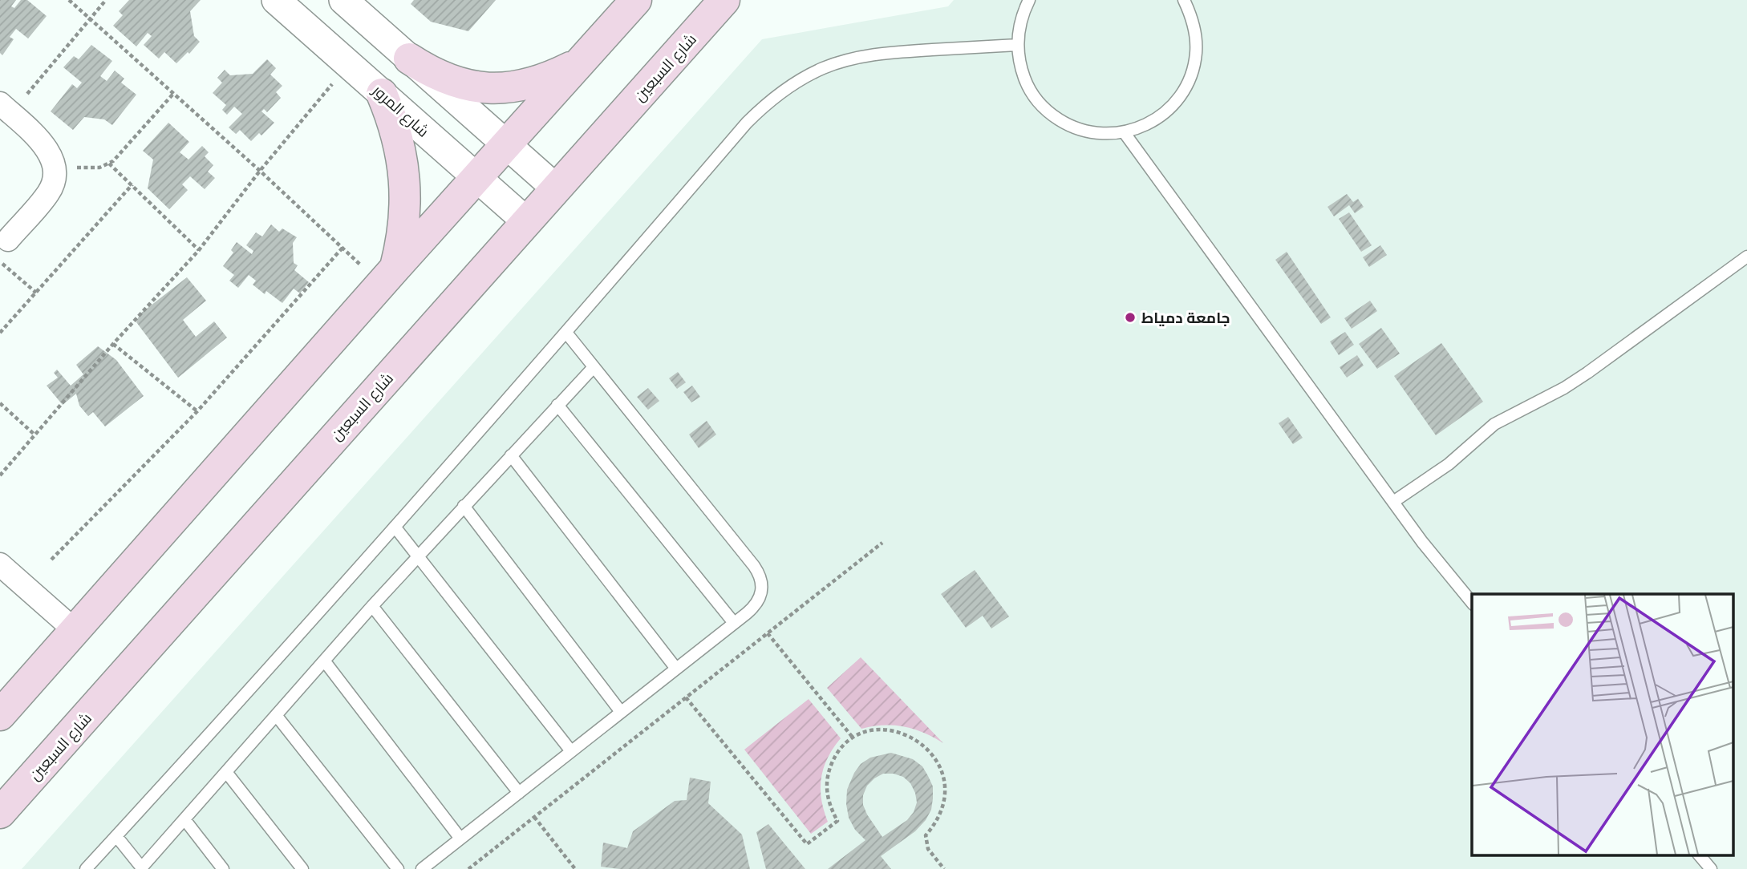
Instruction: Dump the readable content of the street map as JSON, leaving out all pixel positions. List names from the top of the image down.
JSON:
{
  "streets": {
    "main road": ["شارع السبعين"],
    "street": ["شارع المرور"]
  },
  "crossings": [
    ["شارع السبعين", "شارع المرور"]
  ],
  "places": ["جامعة دمياط"]
}
